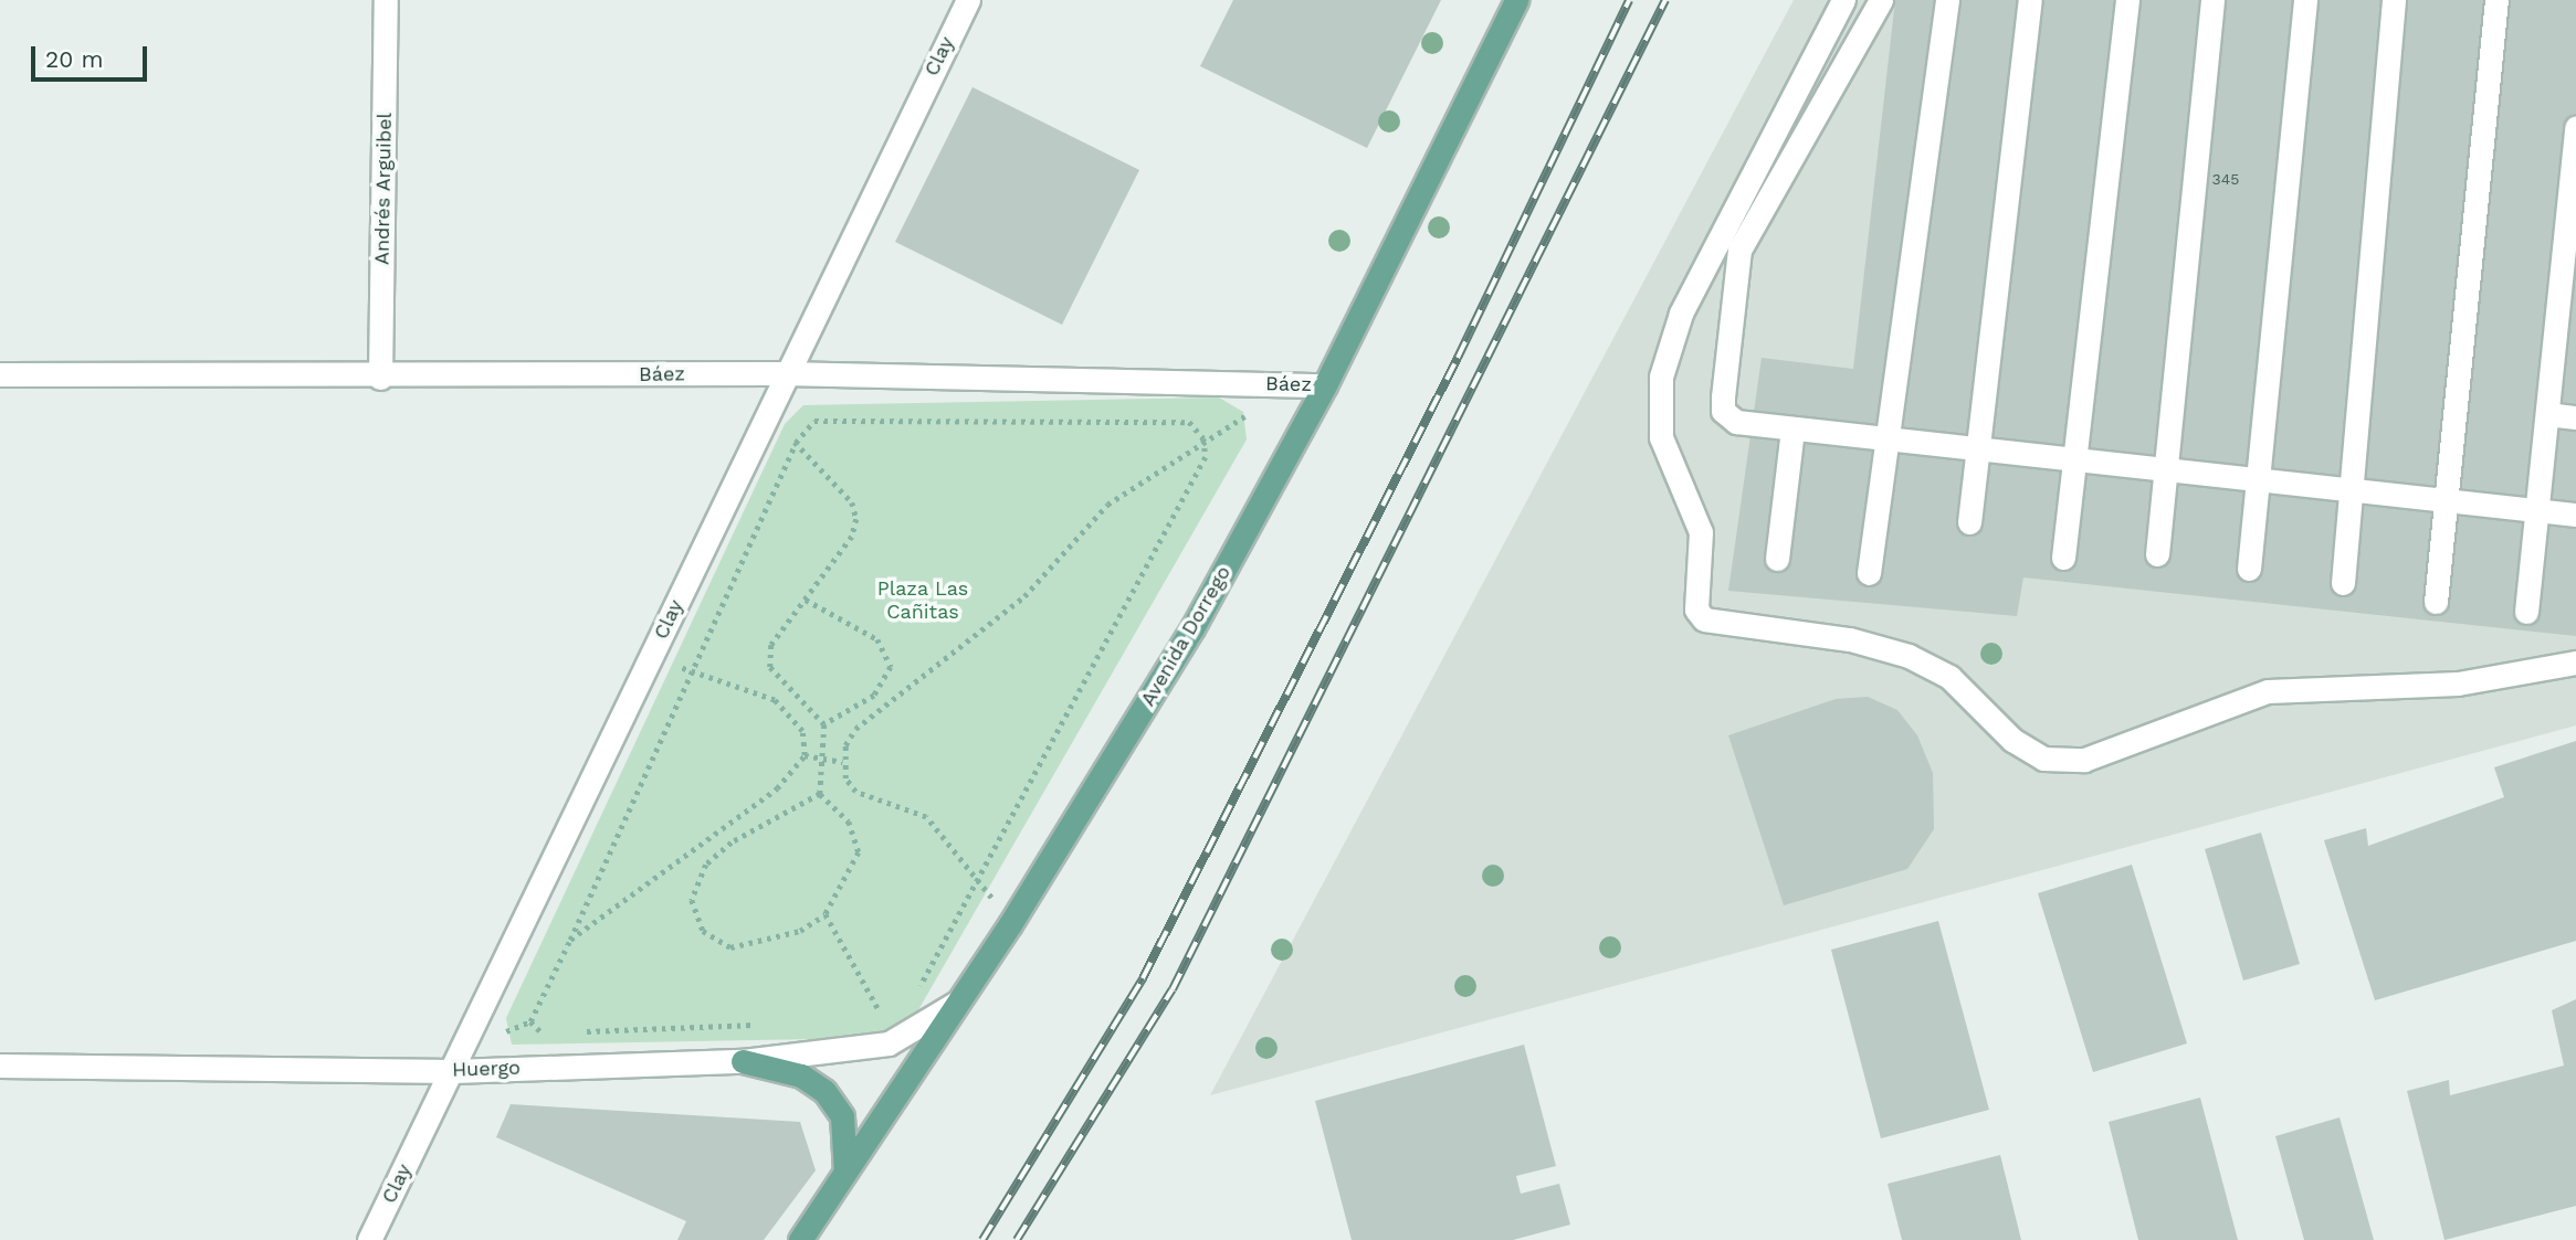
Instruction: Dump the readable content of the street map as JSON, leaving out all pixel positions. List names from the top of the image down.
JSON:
{
  "streets": {
    "main road": ["Avenida Dorrego"],
    "street": [
      "Clay",
      "Andrés Arguibel",
      "Báez",
      "Huergo"
    ]
  },
  "crossings": [
    ["Clay", "Báez"],
    ["Clay", "Huergo"],
    ["Andrés Arguibel", "Báez"],
    ["Báez", "Avenida Dorrego"],
    ["Avenida Dorrego", "Huergo"]
  ],
  "parks": ["Plaza Las Cañitas"],
  "house_numbers": ["345"],
  "scale_bar": "20 m"
}
